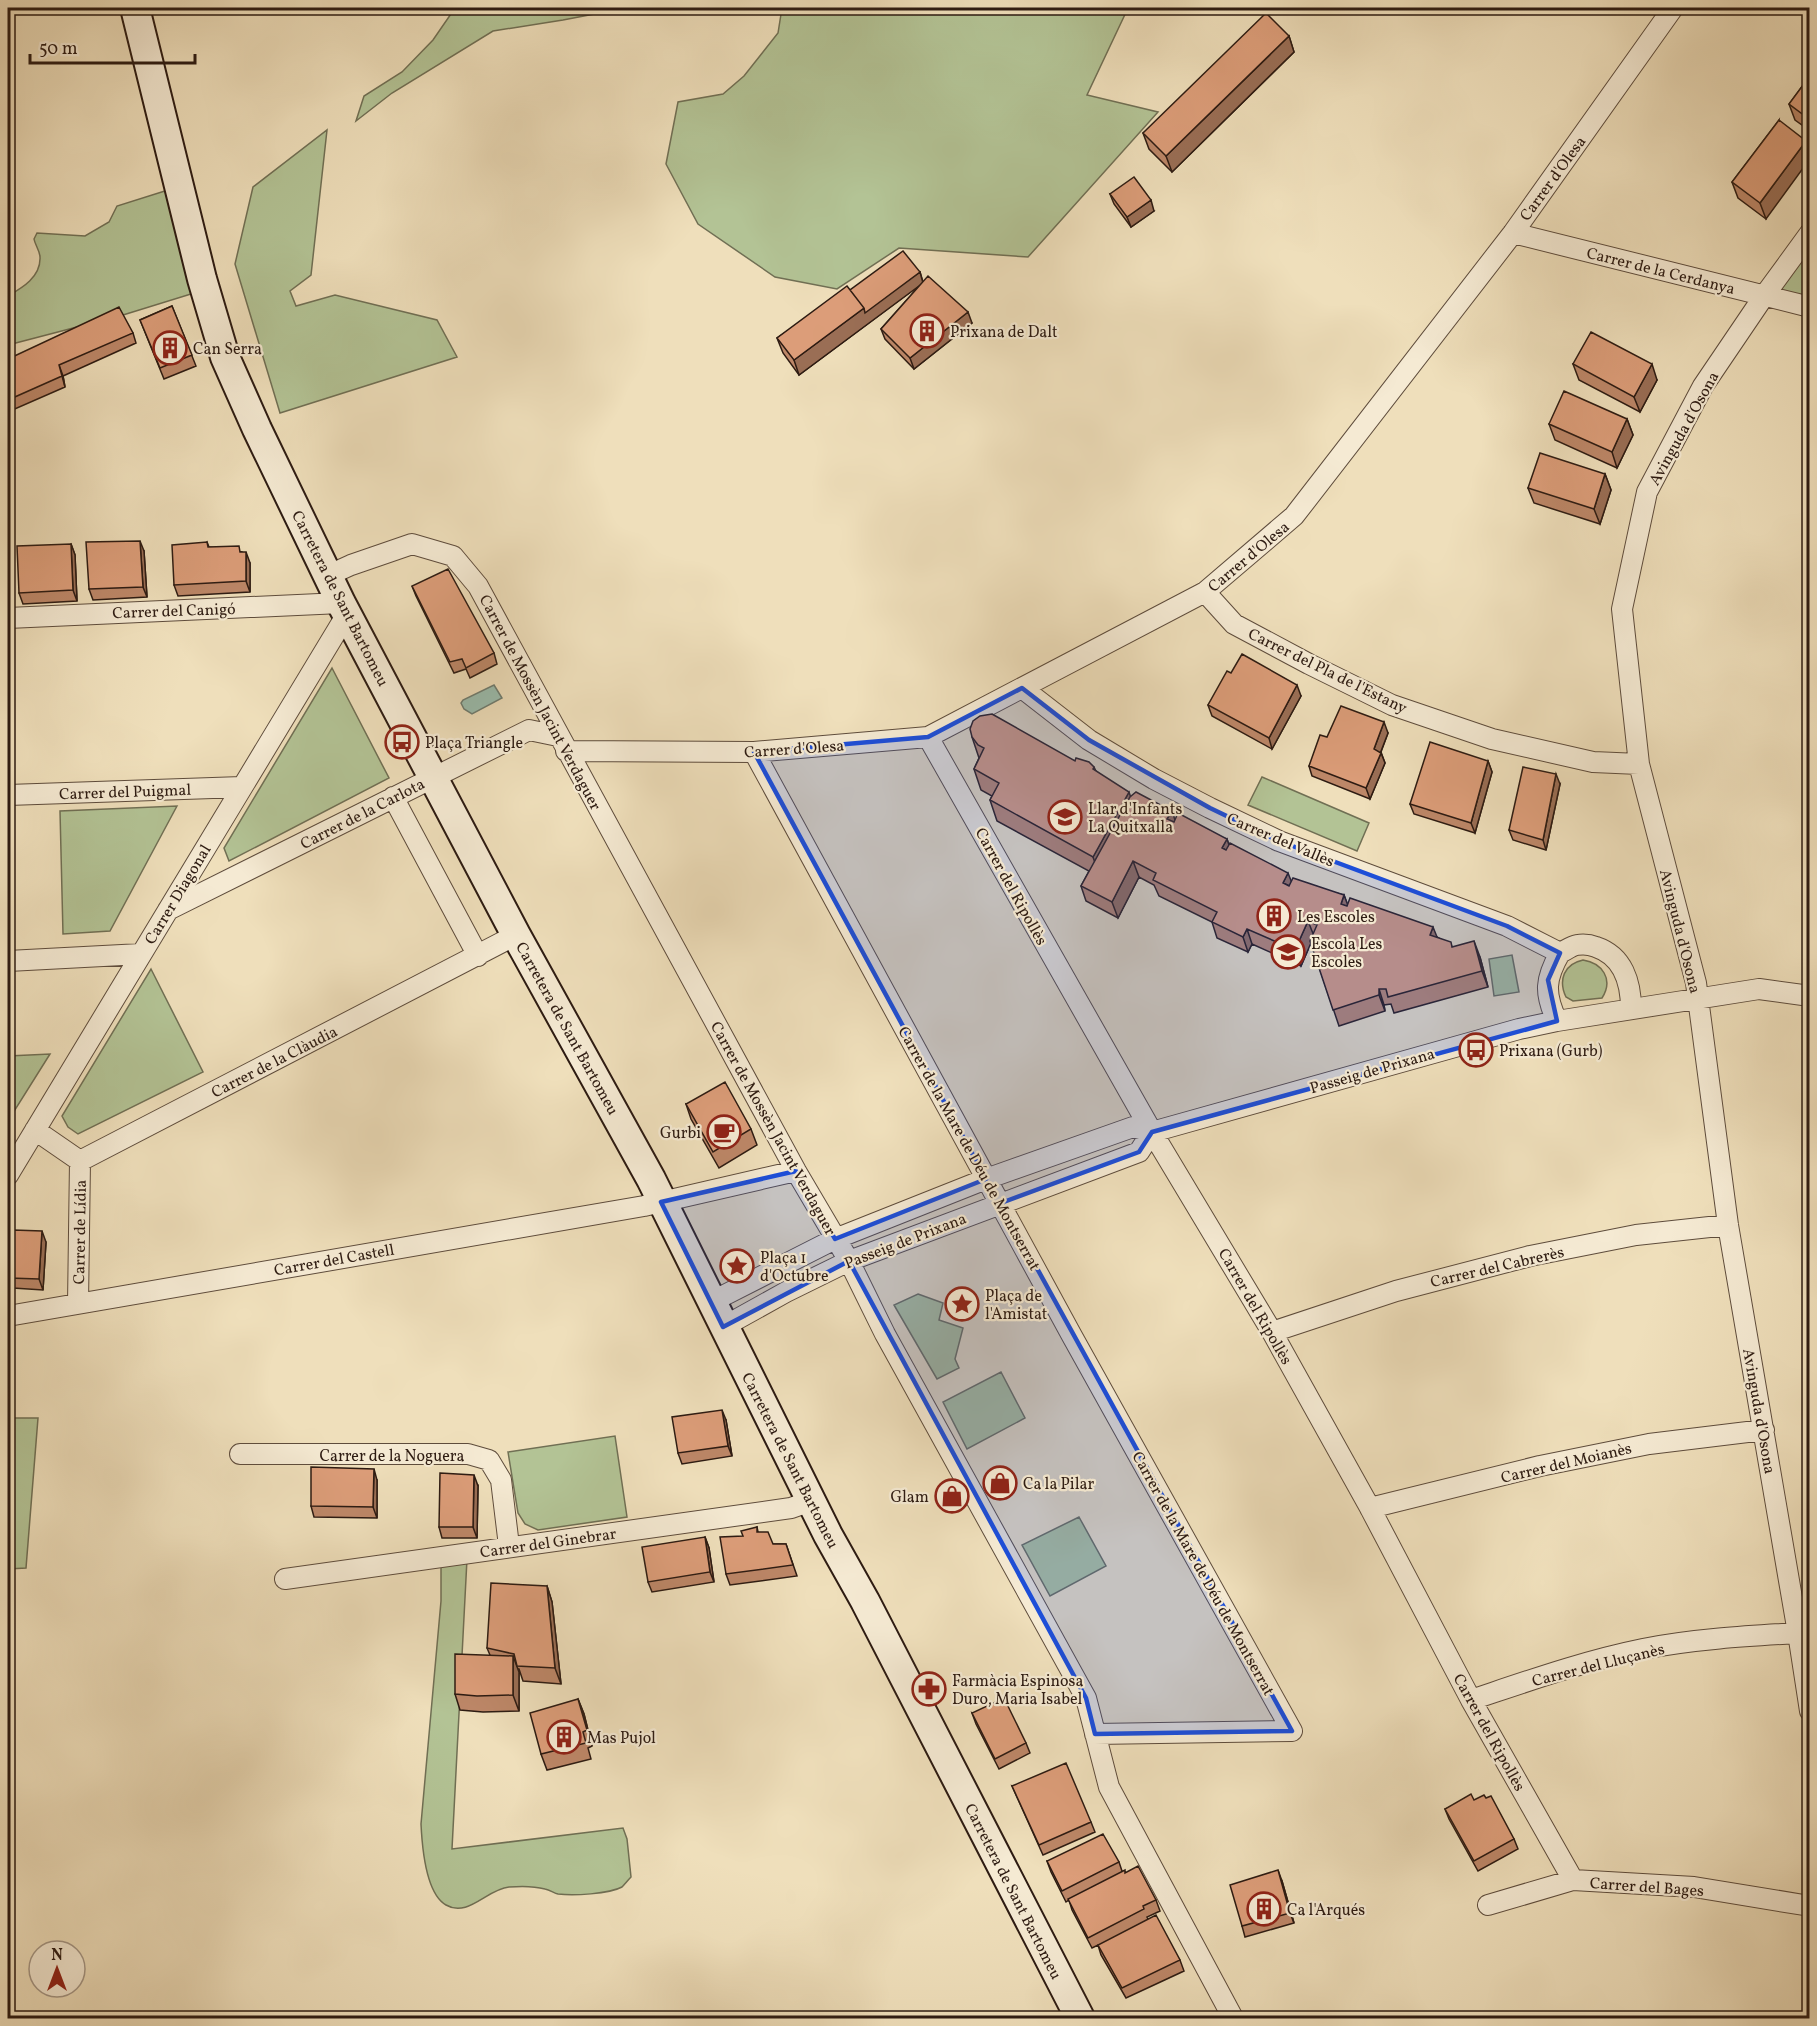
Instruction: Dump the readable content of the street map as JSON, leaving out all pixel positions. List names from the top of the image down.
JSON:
{
  "streets": {
    "street": [
      "Carrer d'Olesa",
      "Carrer de la Cerdanya",
      "Avinguda d'Osona",
      "Carretera de Sant Bartomeu",
      "Carrer del Canigó",
      "Carrer del Pla de l'Estany",
      "Carrer de Mossèn Jacint Verdaguer",
      "Carrer del Puigmal",
      "Carrer de la Carlota",
      "Carrer del Vallès",
      "Carrer del Ripollès",
      "Carrer Diagonal",
      "Carrer de la Clàudia",
      "Passeig de Prixana",
      "Carrer de la Mare de Déu de Montserrat",
      "Carrer de Lídia",
      "Carrer del Castell",
      "Carrer del Cabrerès",
      "Carrer de la Noguera",
      "Carrer del Moianès",
      "Carrer del Ginebrar",
      "Carrer del Lluçanès",
      "Carrer del Bages"
    ]
  },
  "crossings": [
    ["Carrer d'Olesa", "Carrer de la Cerdanya"],
    ["Carrer d'Olesa", "Carrer del Pla de l'Estany"],
    ["Carrer d'Olesa", "Carrer de Mossèn Jacint Verdaguer"],
    ["Carrer d'Olesa", "Carrer de la Carlota"],
    ["Carrer d'Olesa", "Carrer del Vallès"],
    ["Carrer d'Olesa", "Carrer del Ripollès"],
    ["Carrer d'Olesa", "Carrer de la Mare de Déu de Montserrat"],
    ["Carrer de la Cerdanya", "Avinguda d'Osona"],
    ["Avinguda d'Osona", "Carrer del Pla de l'Estany"],
    ["Avinguda d'Osona", "Carrer del Cabrerès"],
    ["Avinguda d'Osona", "Carrer del Moianès"],
    ["Avinguda d'Osona", "Carrer del Lluçanès"],
    ["Carretera de Sant Bartomeu", "Carrer del Canigó"],
    ["Carretera de Sant Bartomeu", "Carrer de Mossèn Jacint Verdaguer"],
    ["Carretera de Sant Bartomeu", "Carrer de la Carlota"],
    ["Carretera de Sant Bartomeu", "Carrer Diagonal"],
    ["Carretera de Sant Bartomeu", "Carrer de la Clàudia"],
    ["Carretera de Sant Bartomeu", "Passeig de Prixana"],
    ["Carretera de Sant Bartomeu", "Carrer del Castell"],
    ["Carretera de Sant Bartomeu", "Carrer del Ginebrar"],
    ["Carrer del Canigó", "Carrer Diagonal"],
    ["Carrer de Mossèn Jacint Verdaguer", "Carrer de la Carlota"],
    ["Carrer de Mossèn Jacint Verdaguer", "Passeig de Prixana"],
    ["Carrer de Mossèn Jacint Verdaguer", "Carrer de la Mare de Déu de Montserrat"],
    ["Carrer del Puigmal", "Carrer Diagonal"],
    ["Carrer de la Carlota", "Carrer Diagonal"],
    ["Carrer del Vallès", "Passeig de Prixana"],
    ["Carrer del Ripollès", "Passeig de Prixana"],
    ["Carrer del Ripollès", "Carrer del Cabrerès"],
    ["Carrer del Ripollès", "Carrer del Moianès"],
    ["Carrer del Ripollès", "Carrer del Lluçanès"],
    ["Carrer del Ripollès", "Carrer del Bages"],
    ["Carrer de la Clàudia", "Carrer de Lídia"],
    ["Passeig de Prixana", "Carrer de la Mare de Déu de Montserrat"],
    ["Carrer de Lídia", "Carrer del Castell"],
    ["Carrer de la Noguera", "Carrer del Ginebrar"]
  ],
  "places": {
    "building": [
      "Prixana de Dalt",
      "Can Serra",
      "Les Escoles",
      "Mas Pujol",
      "Ca l'Arqués"
    ],
    "bus stop": ["Plaça Triangle", "Prixana (Gurb)"],
    "school or university": ["Llar d'Infants La Quitxalla", "Escola Les Escoles"],
    "cafe": ["Gurbi"],
    "place": ["Plaça 1 d'Octubre", "Plaça de l'Amistat"],
    "shop": ["Ca la Pilar", "Glam"],
    "pharmacy": ["Farmàcia Espinosa Duro, Maria Isabel"]
  },
  "scale_bar": "50 m",
  "north": "top"
}
